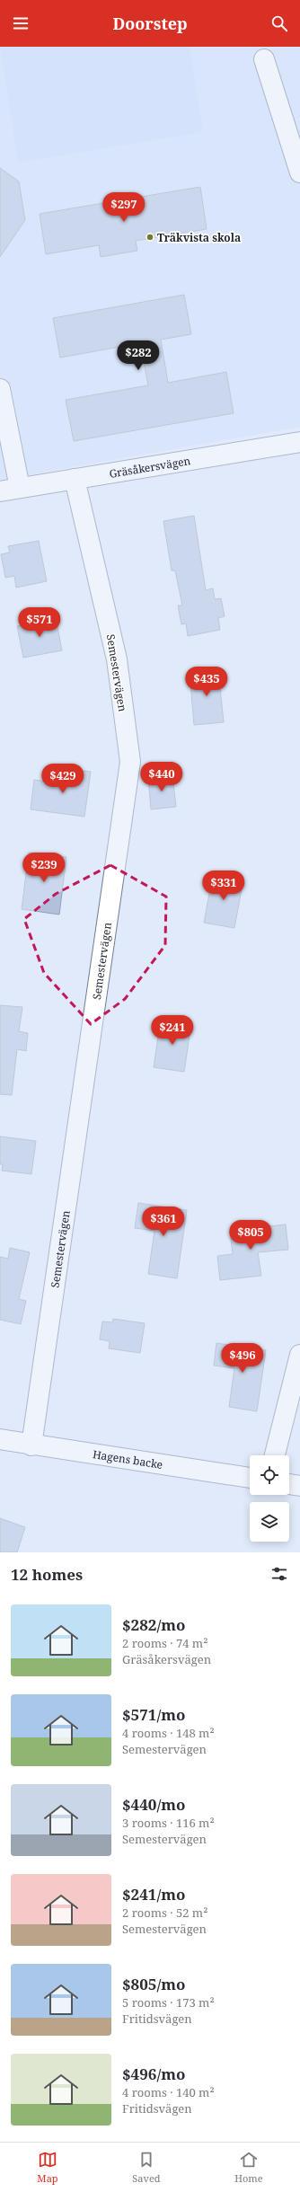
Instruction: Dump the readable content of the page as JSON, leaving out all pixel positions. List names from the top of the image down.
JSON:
{
  "streets": {
    "street": ["Gräsåkersvägen", "Semestervägen", "Hagens backe"]
  },
  "crossings": [
    ["Gräsåkersvägen", "Semestervägen"],
    ["Semestervägen", "Hagens backe"]
  ],
  "places": ["Träkvista skola"],
  "page": {
    "header": "Doorstep",
    "price": [
      "$297",
      "$282",
      "$571",
      "$435",
      "$440",
      "$429",
      "$239",
      "$331",
      "$241",
      "$361",
      "$805",
      "$496"
    ],
    "heading": "12 homes",
    "list": [
      {
        "name": "$282/mo",
        "note": "2 rooms · 74 m² · Gräsåkersvägen"
      },
      {
        "name": "$571/mo",
        "note": "4 rooms · 148 m² · Semestervägen"
      },
      {
        "name": "$440/mo",
        "note": "3 rooms · 116 m² · Semestervägen"
      },
      {
        "name": "$241/mo",
        "note": "2 rooms · 52 m² · Semestervägen"
      },
      {
        "name": "$805/mo",
        "note": "5 rooms · 173 m² · Fritidsvägen"
      },
      {
        "name": "$496/mo",
        "note": "4 rooms · 140 m² · Fritidsvägen"
      }
    ],
    "tabs": ["Map", "Saved", "Home"]
  }
}
